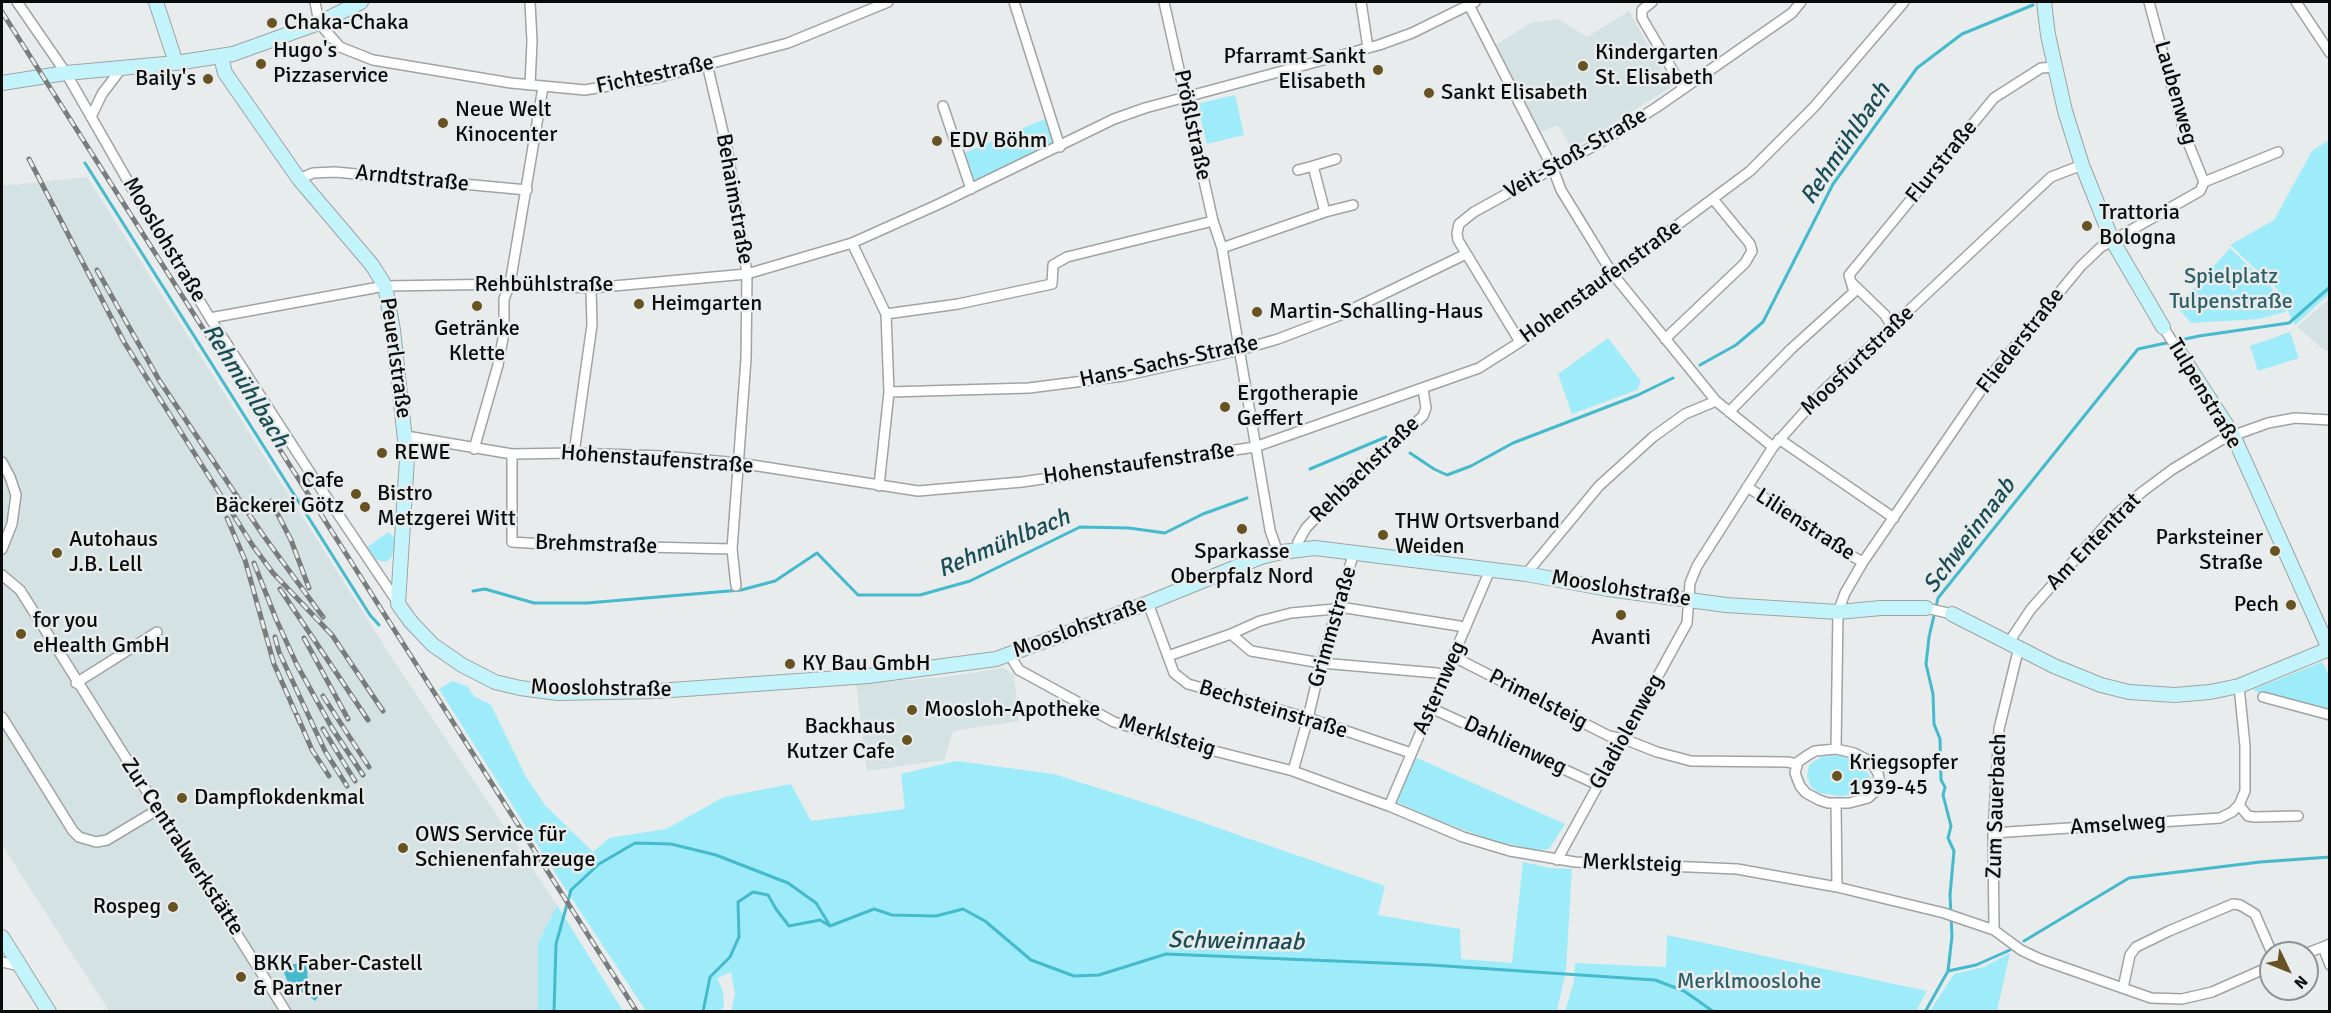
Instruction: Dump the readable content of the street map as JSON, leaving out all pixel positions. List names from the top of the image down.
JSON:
{
  "streets": {
    "street": [
      "Fichtestraße",
      "Laubenweg",
      "Prößlstraße",
      "Veit-Stoß-Straße",
      "Flurstraße",
      "Arndtstraße",
      "Behaimstraße",
      "Mooslohstraße",
      "Hohenstaufenstraße",
      "Rehbühlstraße",
      "Fliederstraße",
      "Peuerlstraße",
      "Moosfurtstraße",
      "Hans-Sachs-Straße",
      "Tulpenstraße",
      "Rehbachstraße",
      "Lilienstraße",
      "Am Ententrat",
      "Brehmstraße",
      "Grimmstraße",
      "Asternweg",
      "Primelsteig",
      "Bechsteinstraße",
      "Gladiolenweg",
      "Merklsteig",
      "Dahlienweg",
      "Zum Sauerbach",
      "Amselweg",
      "Zur Centralwerkstätte"
    ]
  },
  "crossings": [
    ["Fichtestraße", "Behaimstraße"],
    ["Laubenweg", "Fliederstraße"],
    ["Prößlstraße", "Mooslohstraße"],
    ["Prößlstraße", "Hohenstaufenstraße"],
    ["Prößlstraße", "Rehbühlstraße"],
    ["Prößlstraße", "Hans-Sachs-Straße"],
    ["Veit-Stoß-Straße", "Hohenstaufenstraße"],
    ["Veit-Stoß-Straße", "Hans-Sachs-Straße"],
    ["Flurstraße", "Tulpenstraße"],
    ["Arndtstraße", "Peuerlstraße"],
    ["Behaimstraße", "Hohenstaufenstraße"],
    ["Behaimstraße", "Rehbühlstraße"],
    ["Behaimstraße", "Brehmstraße"],
    ["Mooslohstraße", "Rehbühlstraße"],
    ["Mooslohstraße", "Fliederstraße"],
    ["Mooslohstraße", "Peuerlstraße"],
    ["Mooslohstraße", "Moosfurtstraße"],
    ["Mooslohstraße", "Tulpenstraße"],
    ["Mooslohstraße", "Rehbachstraße"],
    ["Mooslohstraße", "Am Ententrat"],
    ["Mooslohstraße", "Grimmstraße"],
    ["Mooslohstraße", "Asternweg"],
    ["Mooslohstraße", "Bechsteinstraße"],
    ["Mooslohstraße", "Gladiolenweg"],
    ["Mooslohstraße", "Merklsteig"],
    ["Mooslohstraße", "Zum Sauerbach"],
    ["Hohenstaufenstraße", "Peuerlstraße"],
    ["Hohenstaufenstraße", "Rehbachstraße"],
    ["Hohenstaufenstraße", "Brehmstraße"],
    ["Rehbühlstraße", "Peuerlstraße"],
    ["Fliederstraße", "Tulpenstraße"],
    ["Fliederstraße", "Lilienstraße"],
    ["Moosfurtstraße", "Tulpenstraße"],
    ["Moosfurtstraße", "Lilienstraße"],
    ["Moosfurtstraße", "Gladiolenweg"],
    ["Tulpenstraße", "Am Ententrat"],
    ["Am Ententrat", "Zum Sauerbach"],
    ["Grimmstraße", "Bechsteinstraße"],
    ["Grimmstraße", "Merklsteig"],
    ["Asternweg", "Primelsteig"],
    ["Asternweg", "Bechsteinstraße"],
    ["Asternweg", "Merklsteig"],
    ["Asternweg", "Dahlienweg"],
    ["Primelsteig", "Gladiolenweg"],
    ["Gladiolenweg", "Merklsteig"],
    ["Gladiolenweg", "Dahlienweg"],
    ["Merklsteig", "Zum Sauerbach"],
    ["Zum Sauerbach", "Amselweg"]
  ],
  "water": ["Rehmühlbach", "Schweinnaab"],
  "parks": ["Spielplatz Tulpenstraße", "Merklmooslohe"],
  "places": [
    "Chaka-Chaka",
    "Hugo's Pizzaservice",
    "Kindergarten St. Elisabeth",
    "Pfarramt Sankt Elisabeth",
    "Baily's",
    "Sankt Elisabeth",
    "Neue Welt Kinocenter",
    "EDV Böhm",
    "Trattoria Bologna",
    "Heimgarten",
    "Getränke Klette",
    "Martin-Schalling-Haus",
    "Ergotherapie Geffert",
    "REWE",
    "Cafe Bäckerei Götz",
    "Bistro Metzgerei Witt",
    "Sparkasse Oberpfalz Nord",
    "THW Ortsverband Weiden",
    "Parksteiner Straße",
    "Autohaus J.B. Lell",
    "Pech",
    "Avanti",
    "for you eHealth GmbH",
    "KY Bau GmbH",
    "Moosloh-Apotheke",
    "Backhaus Kutzer Cafe",
    "Kriegsopfer 1939-45",
    "Dampflokdenkmal",
    "OWS Service für Schienenfahrzeuge",
    "Rospeg",
    "BKK Faber-Castell & Partner"
  ],
  "north": "bottom right"
}
